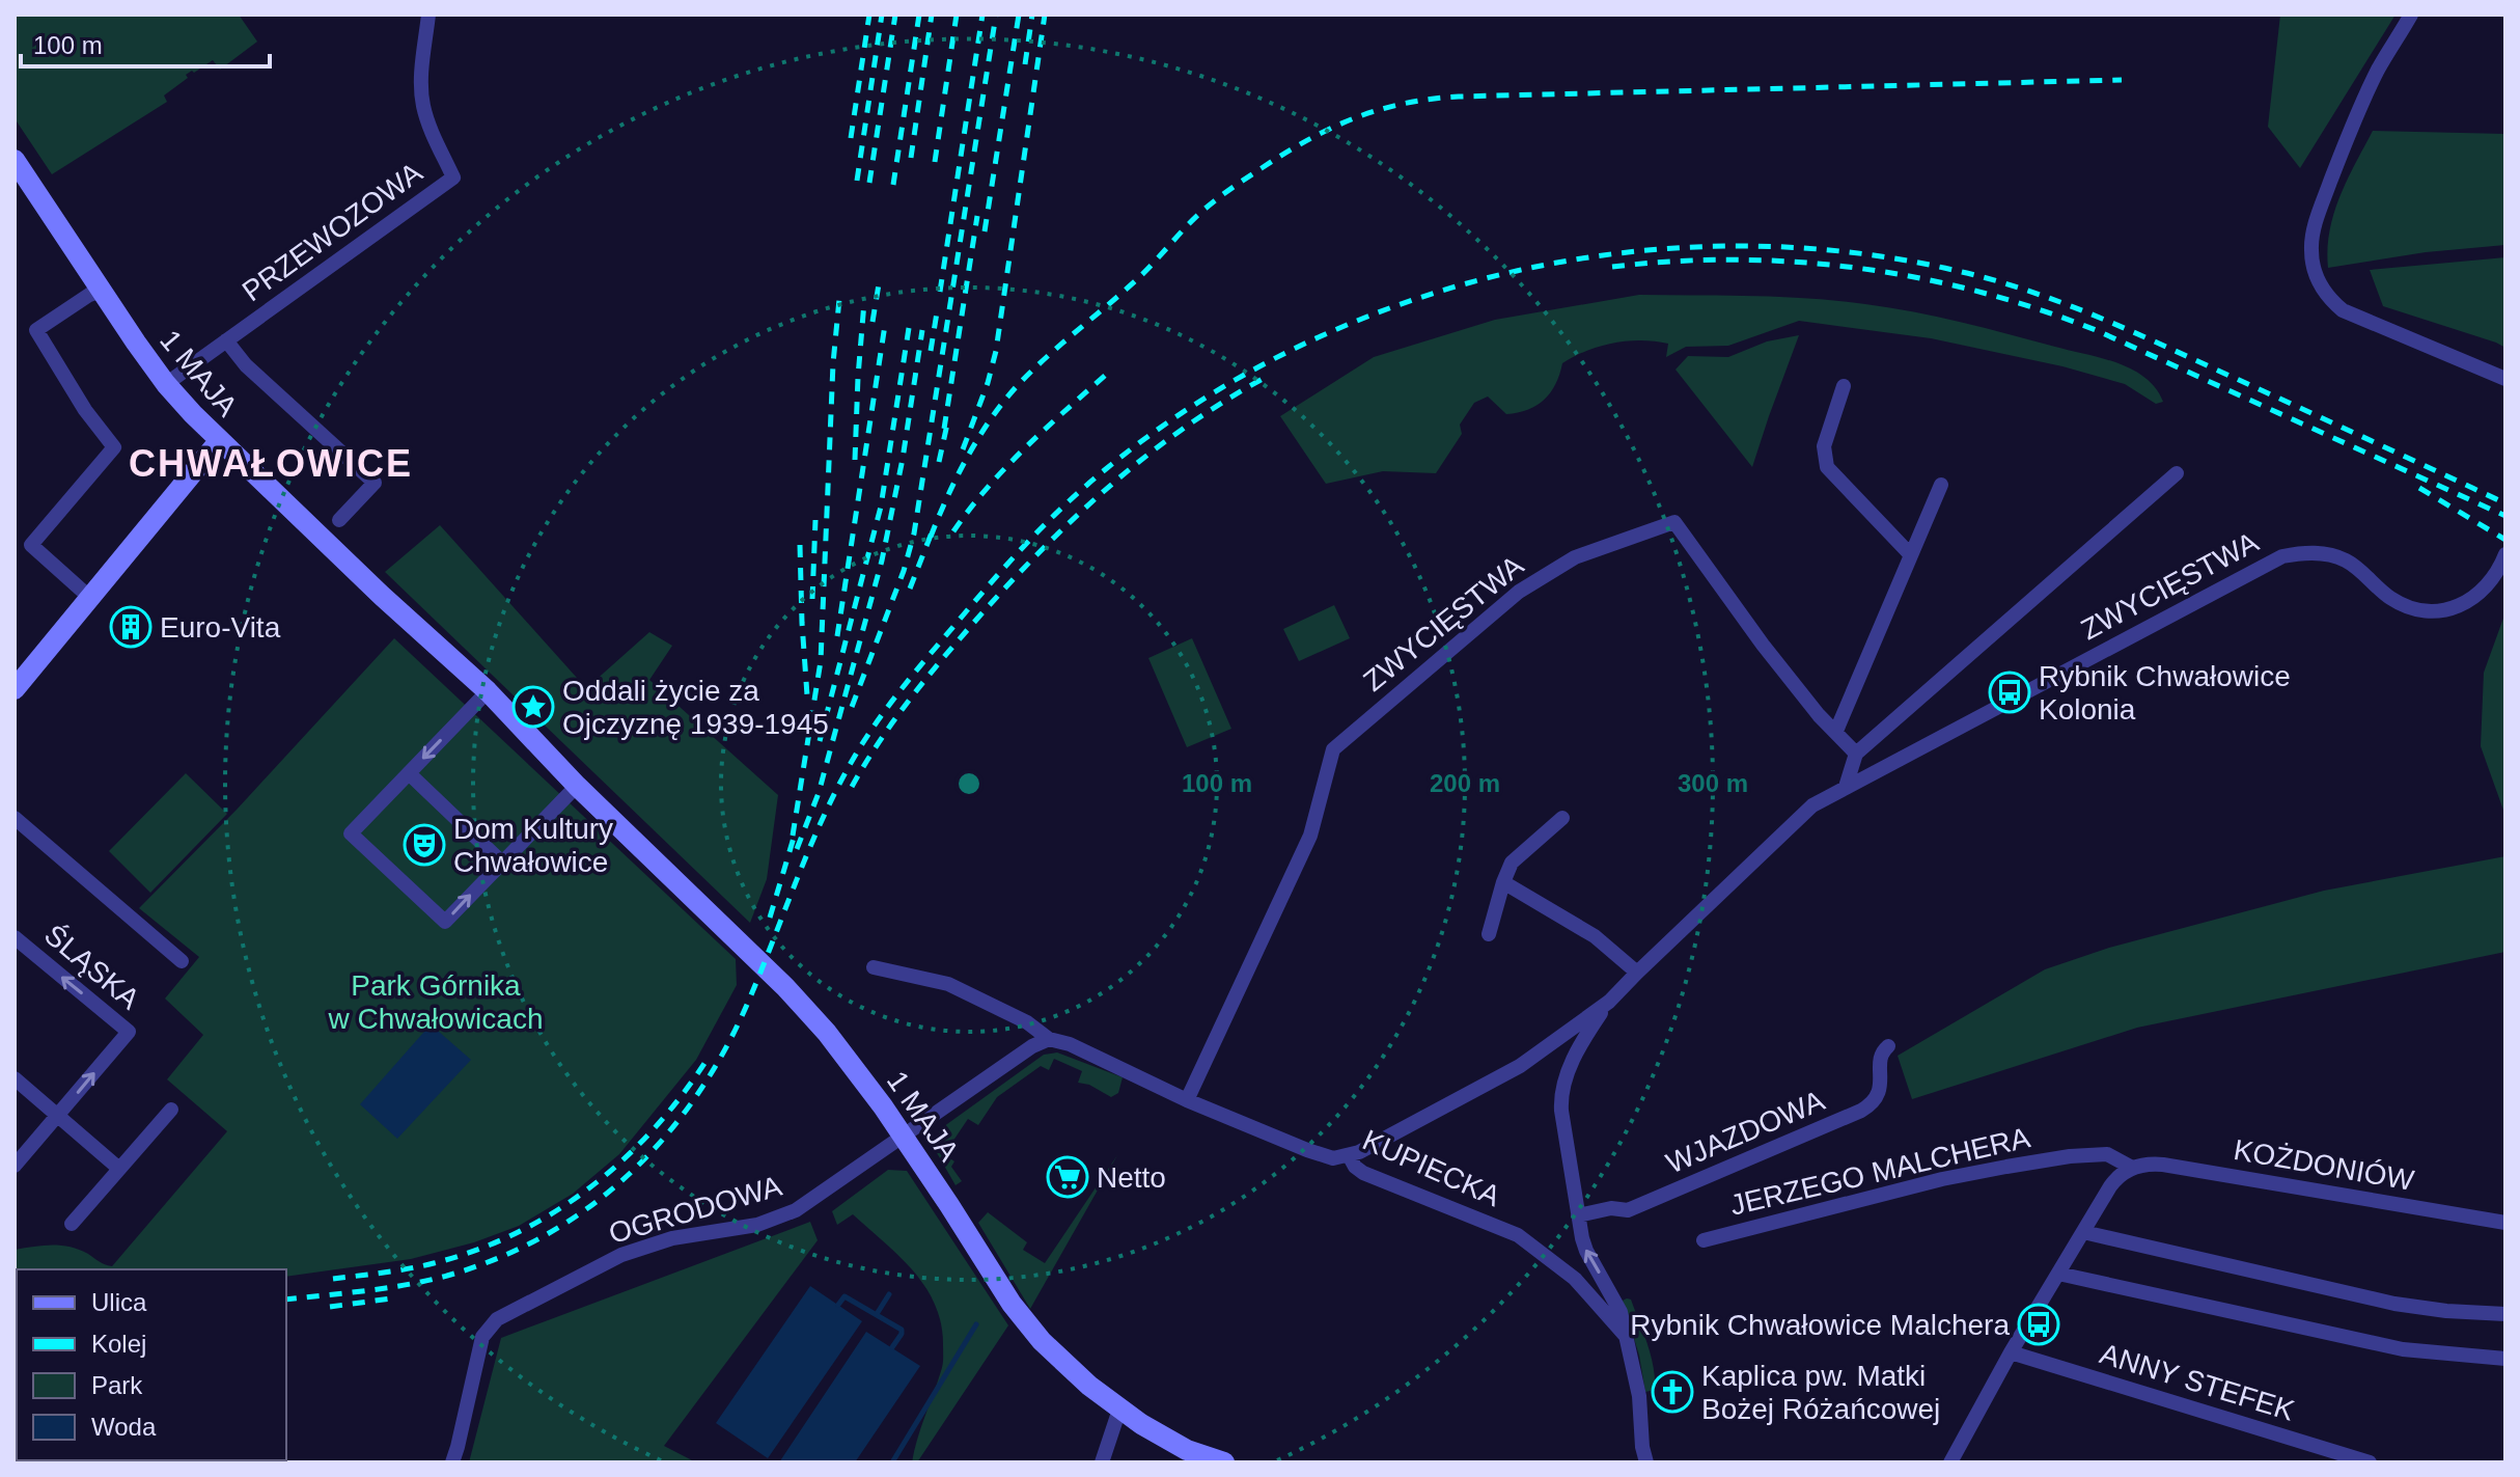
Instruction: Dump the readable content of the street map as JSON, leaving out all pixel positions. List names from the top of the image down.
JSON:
{
  "streets": {
    "main road": ["1 MAJA"],
    "street": [
      "PRZEWOZOWA",
      "ZWYCIĘSTWA",
      "ŚLĄSKA",
      "WJAZDOWA",
      "KOŻDONIÓW",
      "KUPIECKA",
      "JERZEGO MALCHERA",
      "OGRODOWA",
      "ANNY STEFEK"
    ]
  },
  "crossings": [
    ["PRZEWOZOWA", "1 MAJA"],
    ["1 MAJA", "OGRODOWA"],
    ["ZWYCIĘSTWA", "KUPIECKA"],
    ["KOŻDONIÓW", "JERZEGO MALCHERA"]
  ],
  "districts": ["CHWAŁOWICE"],
  "parks": ["Park Górnika w Chwałowicach"],
  "places": {
    "building": ["Euro-Vita"],
    "bus stop": ["Rybnik Chwałowice Kolonia", "Rybnik Chwałowice Malchera"],
    "place": ["Oddali życie za Ojczyznę 1939-1945"],
    "theatre": ["Dom Kultury Chwałowice"],
    "supermarket": ["Netto"],
    "church": ["Kaplica pw. Matki Bożej Różańcowej"]
  },
  "legend": [
    "Ulica",
    "Kolej",
    "Park",
    "Woda"
  ],
  "scale_bar": "100 m",
  "rings": ["100 m", "200 m", "300 m"]
}
